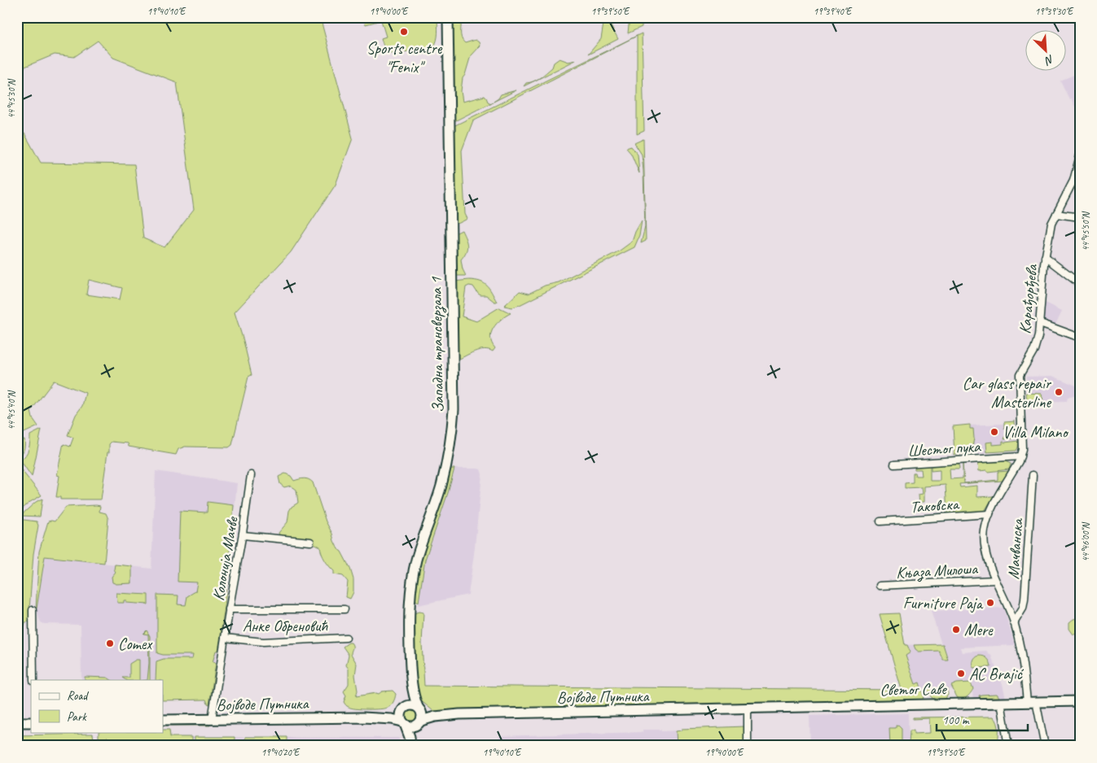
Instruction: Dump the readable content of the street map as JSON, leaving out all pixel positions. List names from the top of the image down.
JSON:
{
  "streets": {
    "main road": ["Западна трансверзала 1", "Светог Саве", "Војводе Путника"],
    "street": [
      "Карађорђева",
      "Шестог пука",
      "Таковска",
      "Мачванска",
      "Колонија Мачве",
      "Књаза Милоша",
      "Анке Обреновић"
    ]
  },
  "crossings": [
    ["Карађорђева", "Шестог пука"],
    ["Карађорђева", "Таковска"],
    ["Карађорђева", "Мачванска"],
    ["Карађорђева", "Књаза Милоша"],
    ["Карађорђева", "Светог Саве"],
    ["Западна трансверзала 1", "Војводе Путника"],
    ["Колонија Мачве", "Анке Обреновић"],
    ["Колонија Мачве", "Војводе Путника"],
    ["Светог Саве", "Војводе Путника"]
  ],
  "places": [
    "Sports centre \"Fenix\"",
    "Car glass repair Masterline",
    "Villa Milano",
    "Furniture Paja",
    "Mere",
    "Comex",
    "AC Brajić"
  ],
  "legend": ["Road", "Park"],
  "scale_bar": "100 m",
  "north": "bottom right",
  "coordinates": [
    "19°40'10\"E",
    "19°40'00\"E",
    "19°39'50\"E",
    "19°39'40\"E",
    "19°39'30\"E",
    "44°45'30\"N",
    "44°45'50\"N",
    "44°45'40\"N",
    "44°46'00\"N",
    "19°40'20\"E"
  ]
}
